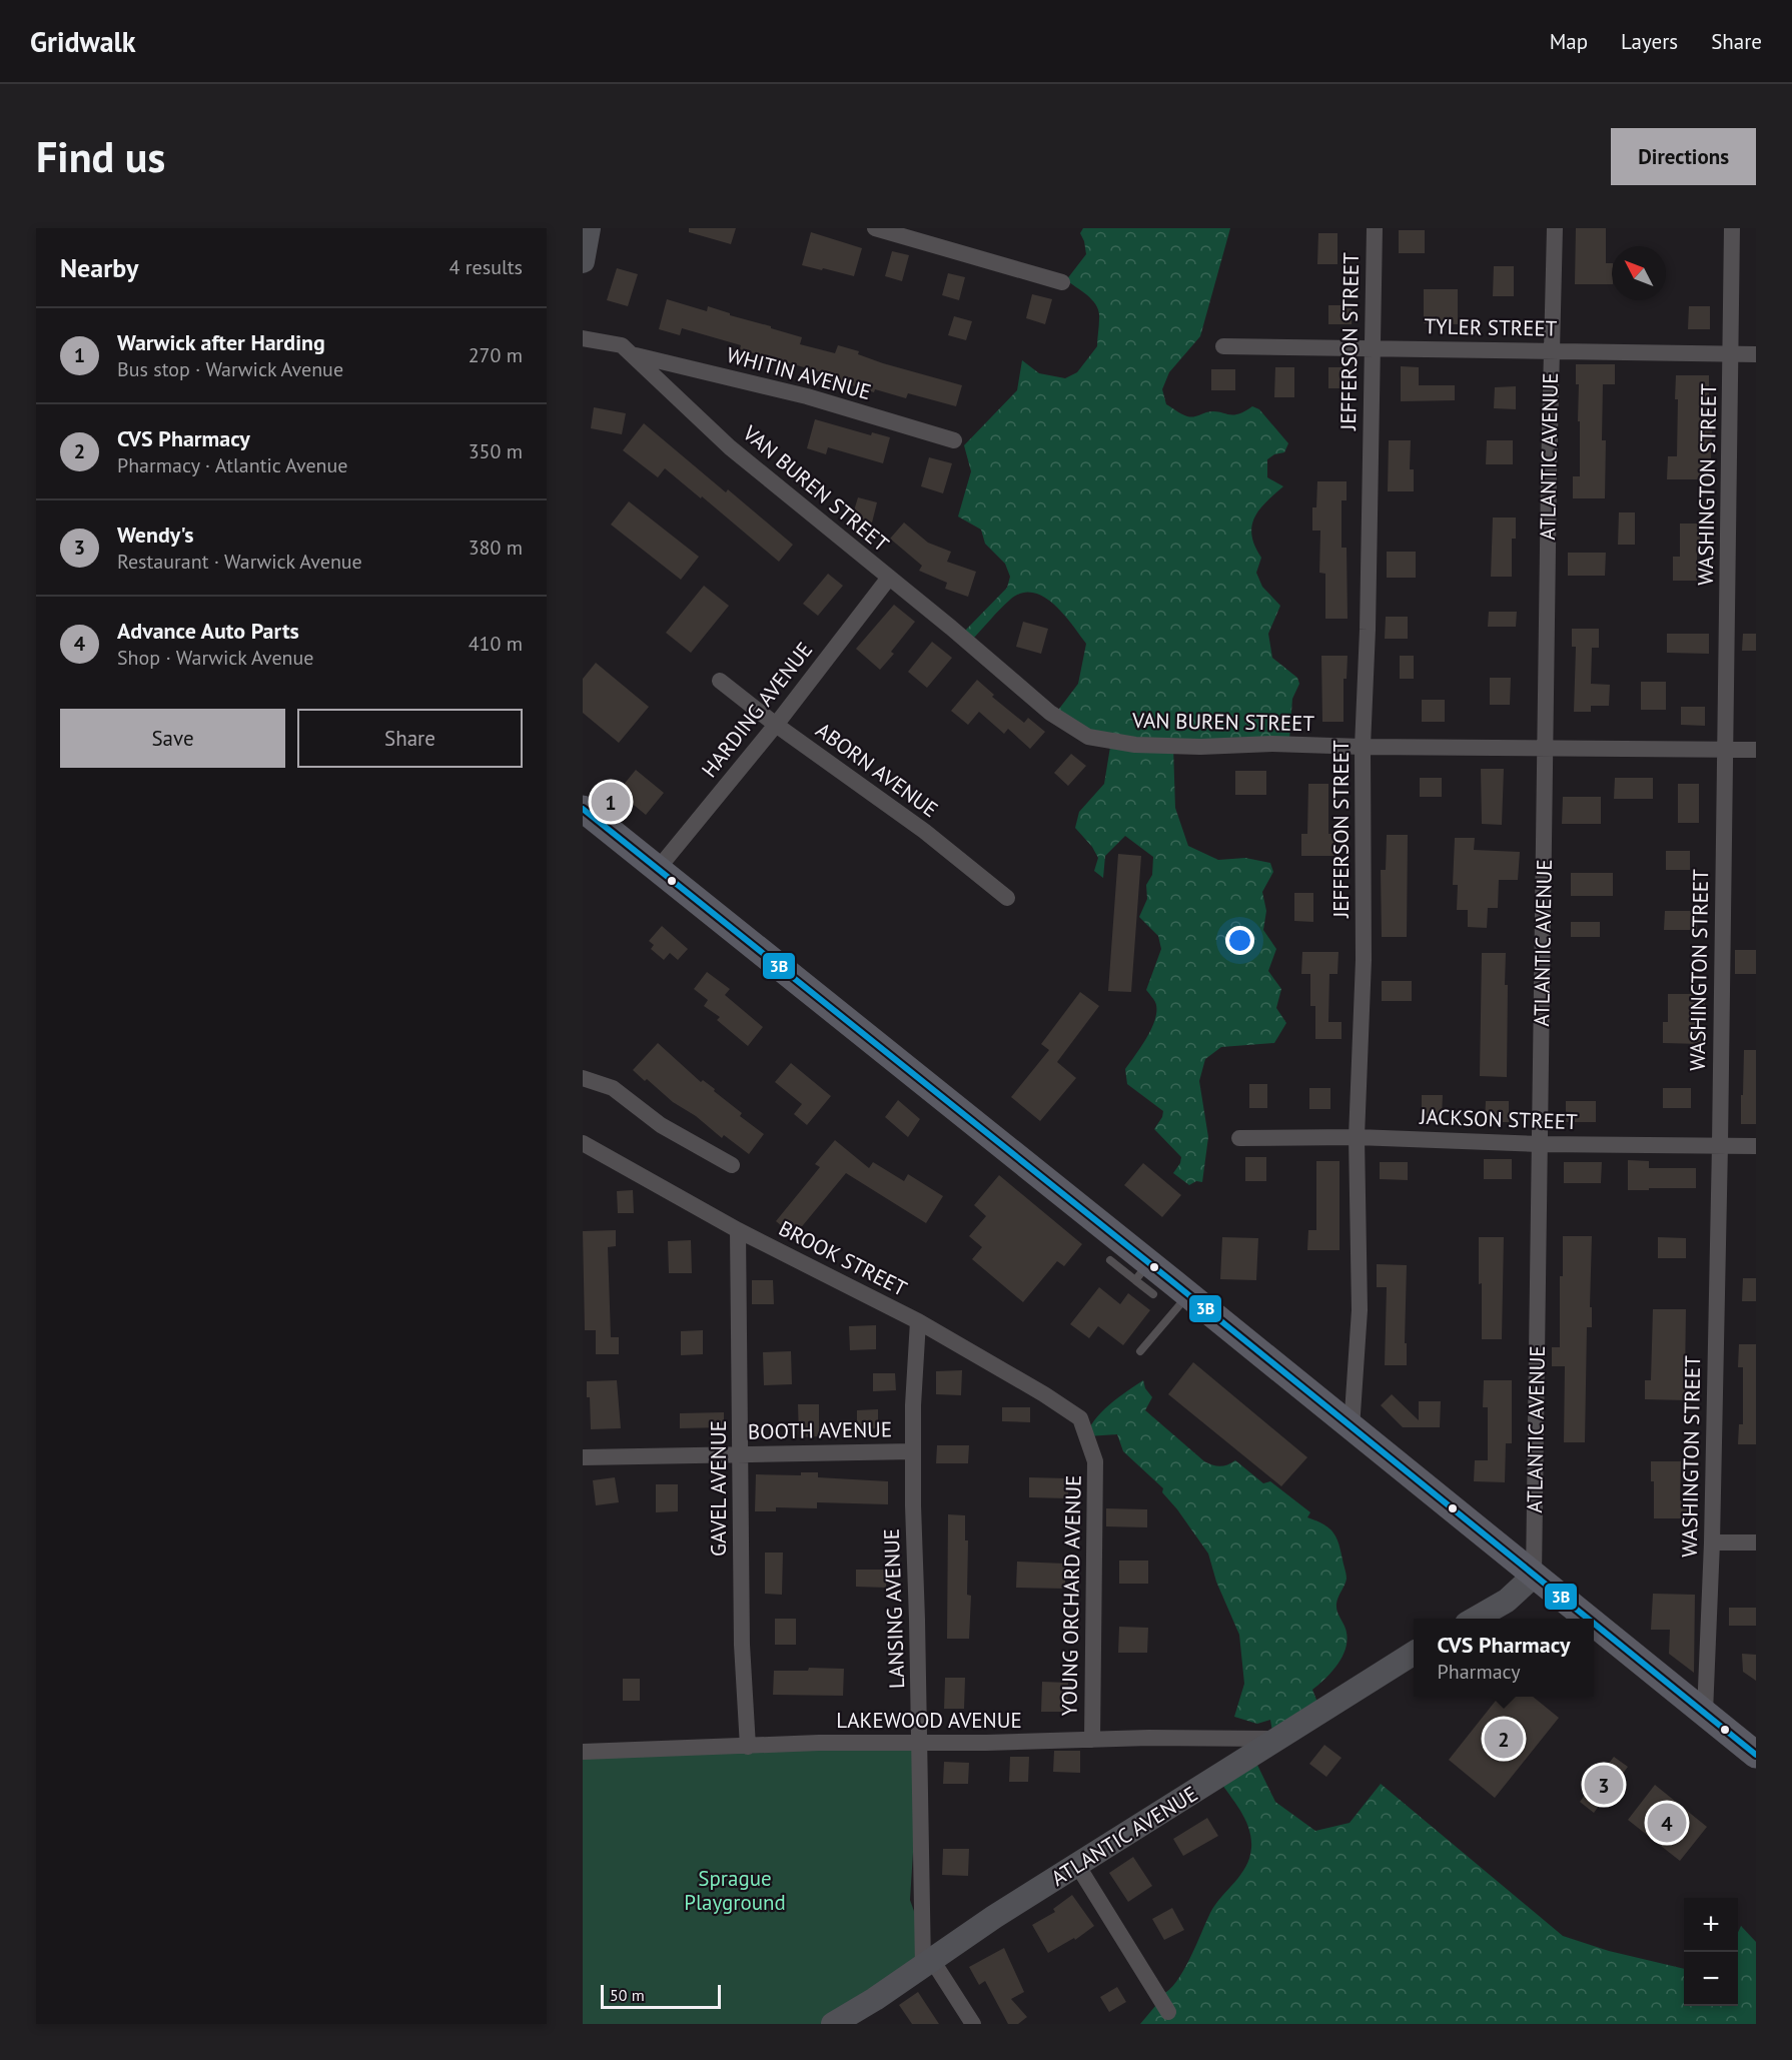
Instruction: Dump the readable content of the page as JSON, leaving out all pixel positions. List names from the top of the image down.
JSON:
{
  "streets": {
    "street": [
      "TYLER STREET",
      "JEFFERSON STREET",
      "WHITIN AVENUE",
      "ATLANTIC AVENUE",
      "WASHINGTON STREET",
      "VAN BUREN STREET",
      "HARDING AVENUE",
      "ABORN AVENUE",
      "JACKSON STREET",
      "BROOK STREET",
      "BOOTH AVENUE",
      "GAVEL AVENUE",
      "YOUNG ORCHARD AVENUE",
      "LANSING AVENUE",
      "LAKEWOOD AVENUE"
    ]
  },
  "crossings": [
    ["TYLER STREET", "JEFFERSON STREET"],
    ["TYLER STREET", "ATLANTIC AVENUE"],
    ["TYLER STREET", "WASHINGTON STREET"],
    ["JEFFERSON STREET", "VAN BUREN STREET"],
    ["JEFFERSON STREET", "JACKSON STREET"],
    ["WHITIN AVENUE", "VAN BUREN STREET"],
    ["ATLANTIC AVENUE", "VAN BUREN STREET"],
    ["ATLANTIC AVENUE", "JACKSON STREET"],
    ["ATLANTIC AVENUE", "LANSING AVENUE"],
    ["ATLANTIC AVENUE", "LAKEWOOD AVENUE"],
    ["WASHINGTON STREET", "VAN BUREN STREET"],
    ["WASHINGTON STREET", "JACKSON STREET"],
    ["VAN BUREN STREET", "HARDING AVENUE"],
    ["HARDING AVENUE", "ABORN AVENUE"],
    ["BROOK STREET", "GAVEL AVENUE"],
    ["BROOK STREET", "YOUNG ORCHARD AVENUE"],
    ["BROOK STREET", "LANSING AVENUE"],
    ["BOOTH AVENUE", "GAVEL AVENUE"],
    ["BOOTH AVENUE", "LANSING AVENUE"],
    ["GAVEL AVENUE", "LAKEWOOD AVENUE"],
    ["YOUNG ORCHARD AVENUE", "LAKEWOOD AVENUE"],
    ["LANSING AVENUE", "LAKEWOOD AVENUE"]
  ],
  "parks": ["Sprague Playground"],
  "lines": ["transit line 3B"],
  "scale_bar": "50 m",
  "north": "top left",
  "page": {
    "header": "Gridwalk",
    "nav": ["Map", "Layers", "Share"],
    "buttons": [
      "Directions",
      ["Save", "Share"]
    ],
    "title": "Find us",
    "heading": ["Nearby", "4 results"],
    "list": [
      {
        "mark": "1",
        "name": "Warwick after Harding",
        "note": "Bus stop · Warwick Avenue",
        "value": "270 m"
      },
      {
        "mark": "2",
        "name": "CVS Pharmacy",
        "note": "Pharmacy · Atlantic Avenue",
        "value": "350 m"
      },
      {
        "mark": "3",
        "name": "Wendy's",
        "note": "Restaurant · Warwick Avenue",
        "value": "380 m"
      },
      {
        "mark": "4",
        "name": "Advance Auto Parts",
        "note": "Shop · Warwick Avenue",
        "value": "410 m"
      }
    ],
    "pins": [
      "1",
      "2",
      "3",
      "4"
    ],
    "popup": ["CVS Pharmacy", "Pharmacy"],
    "map_buttons": ["+", "−"],
    "scale": "50 m"
  }
}
